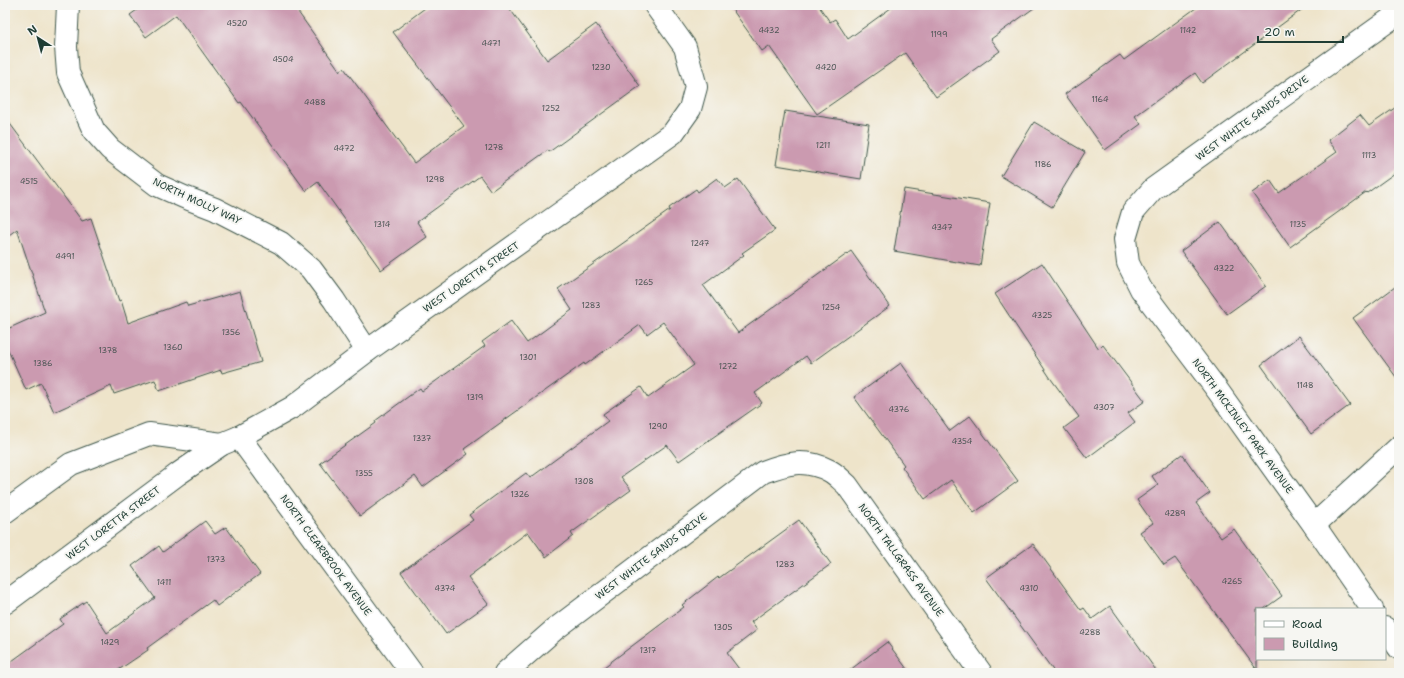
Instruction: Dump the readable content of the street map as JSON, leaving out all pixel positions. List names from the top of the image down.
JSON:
{
  "streets": {
    "street": [
      "WEST WHITE SANDS DRIVE",
      "NORTH MOLLY WAY",
      "WEST LORETTA STREET",
      "NORTH MCKINLEY PARK AVENUE",
      "NORTH CLEARBROOK AVENUE",
      "NORTH TALLGRASS AVENUE"
    ]
  },
  "crossings": [
    ["WEST WHITE SANDS DRIVE", "NORTH MCKINLEY PARK AVENUE"],
    ["WEST WHITE SANDS DRIVE", "NORTH TALLGRASS AVENUE"],
    ["NORTH MOLLY WAY", "WEST LORETTA STREET"],
    ["WEST LORETTA STREET", "NORTH CLEARBROOK AVENUE"]
  ],
  "house_numbers": [
    "4520",
    "4432",
    "1142",
    "1199",
    "4471",
    "4504",
    "1230",
    "4420",
    "1164",
    "4488",
    "1252",
    "1211",
    "1278",
    "4472",
    "1113",
    "1186",
    "1298",
    "4515",
    "1314",
    "1135",
    "4347",
    "1247",
    "4491",
    "4322",
    "1265",
    "1283",
    "1254",
    "4325",
    "1356",
    "1360",
    "1378",
    "1301",
    "1386",
    "1272",
    "1148",
    "1319",
    "4307",
    "4376",
    "1290",
    "1337",
    "4354",
    "1355",
    "1308",
    "1326",
    "4289",
    "1373",
    "1283",
    "4265",
    "1411",
    "4374",
    "4310",
    "1305",
    "4288",
    "1429",
    "1317"
  ],
  "legend": ["Road", "Building"],
  "scale_bar": "20 m",
  "north": "top left"
}
